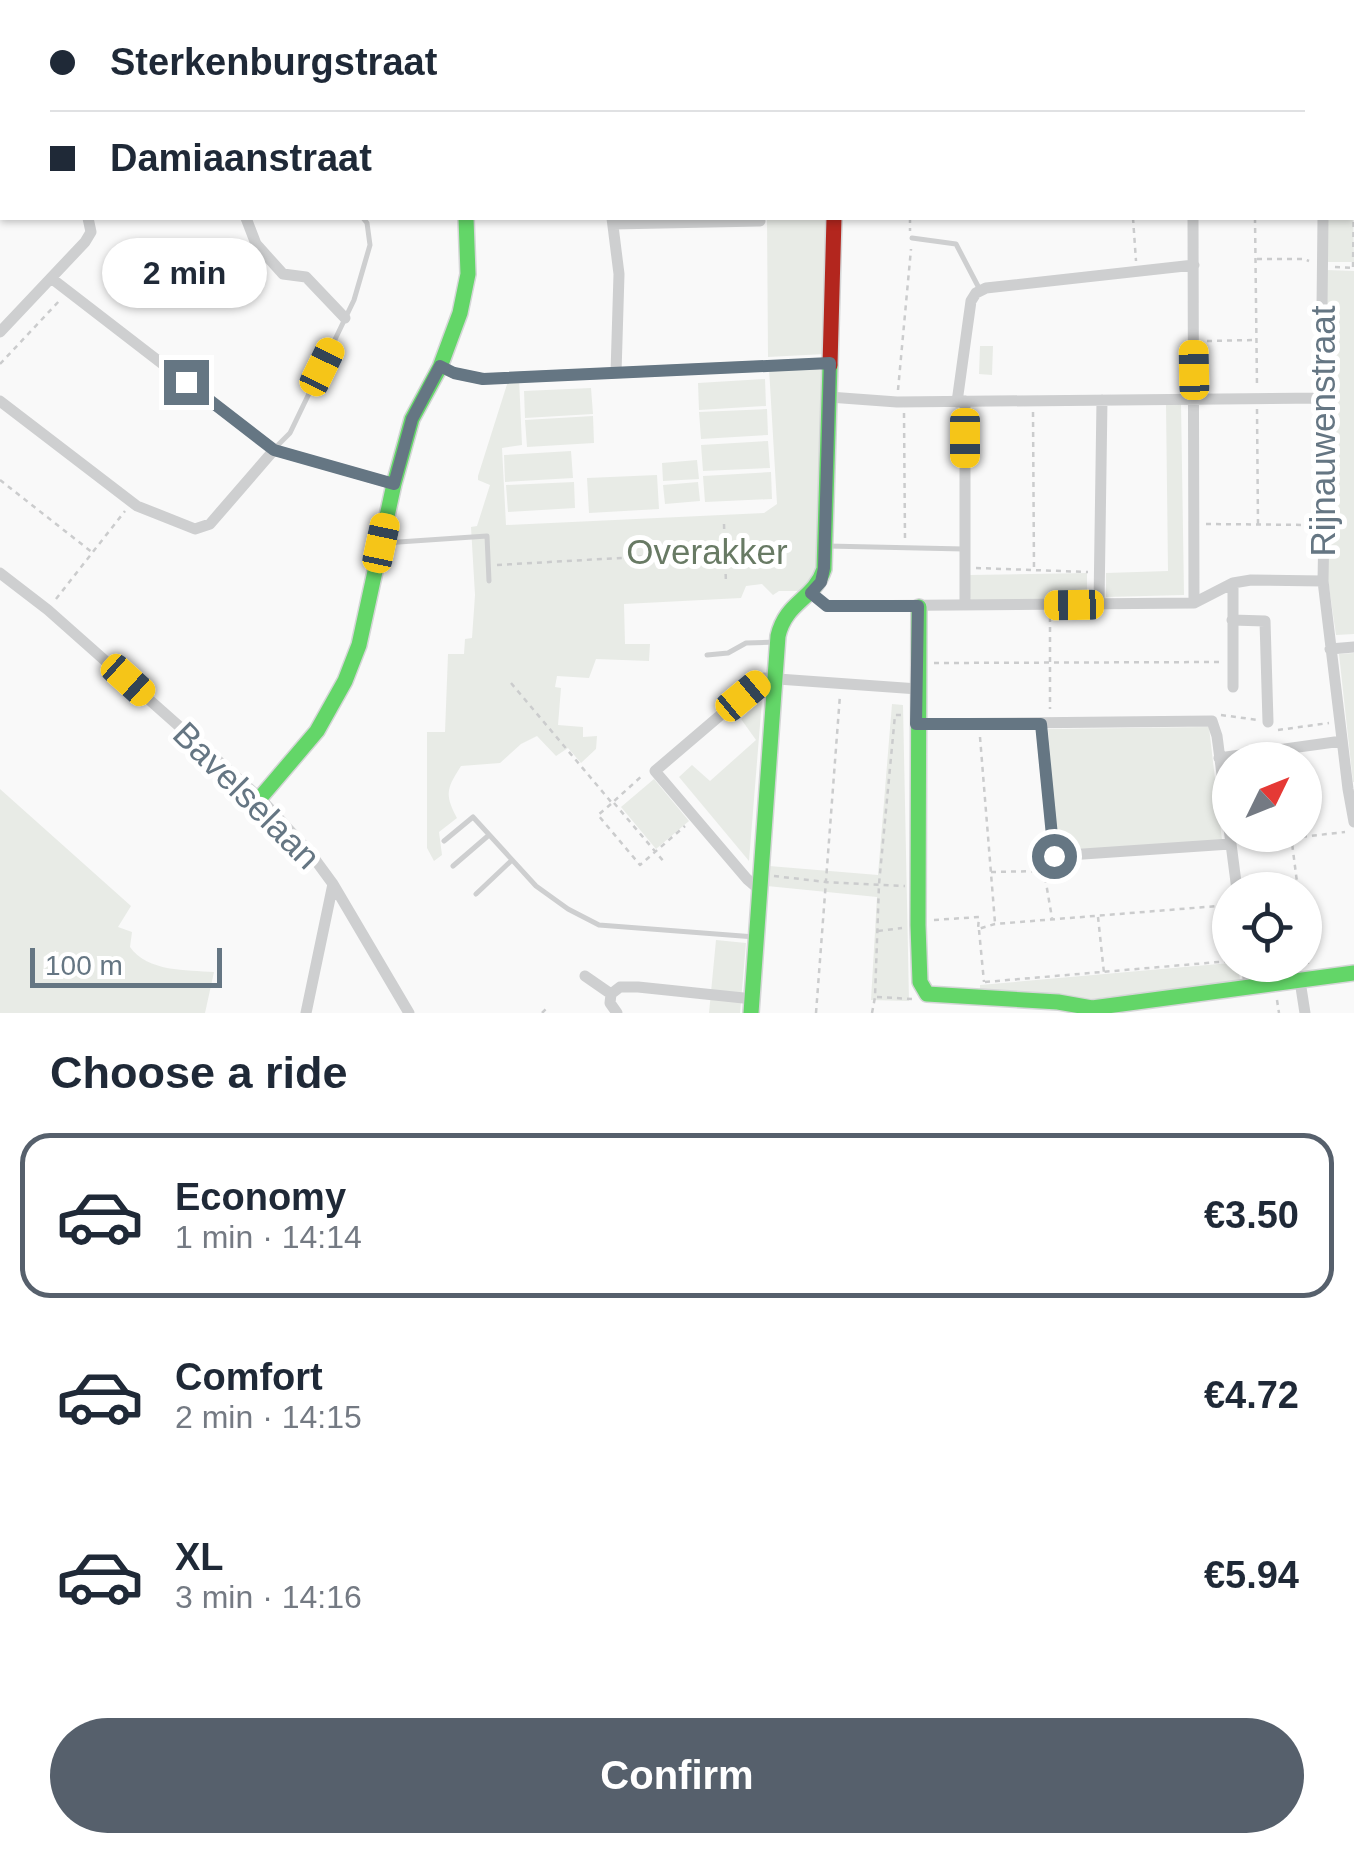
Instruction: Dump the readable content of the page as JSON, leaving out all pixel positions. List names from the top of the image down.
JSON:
{
  "streets": {
    "street": ["Rijnauwenstraat", "Bavelselaan"]
  },
  "parks": ["Overakker"],
  "scale_bar": "100 m",
  "north": "top right",
  "page": {
    "banner": ["Sterkenburgstraat", "Damiaanstraat"],
    "bubble": "2 min",
    "scale": "100 m",
    "heading": "Choose a ride",
    "list": [
      {
        "name": "Economy",
        "note": "1 min · 14:14",
        "value": "€3.50"
      },
      {
        "name": "Comfort",
        "note": "2 min · 14:15",
        "value": "€4.72"
      },
      {
        "name": "XL",
        "note": "3 min · 14:16",
        "value": "€5.94"
      }
    ],
    "buttons": "Confirm"
  }
}
